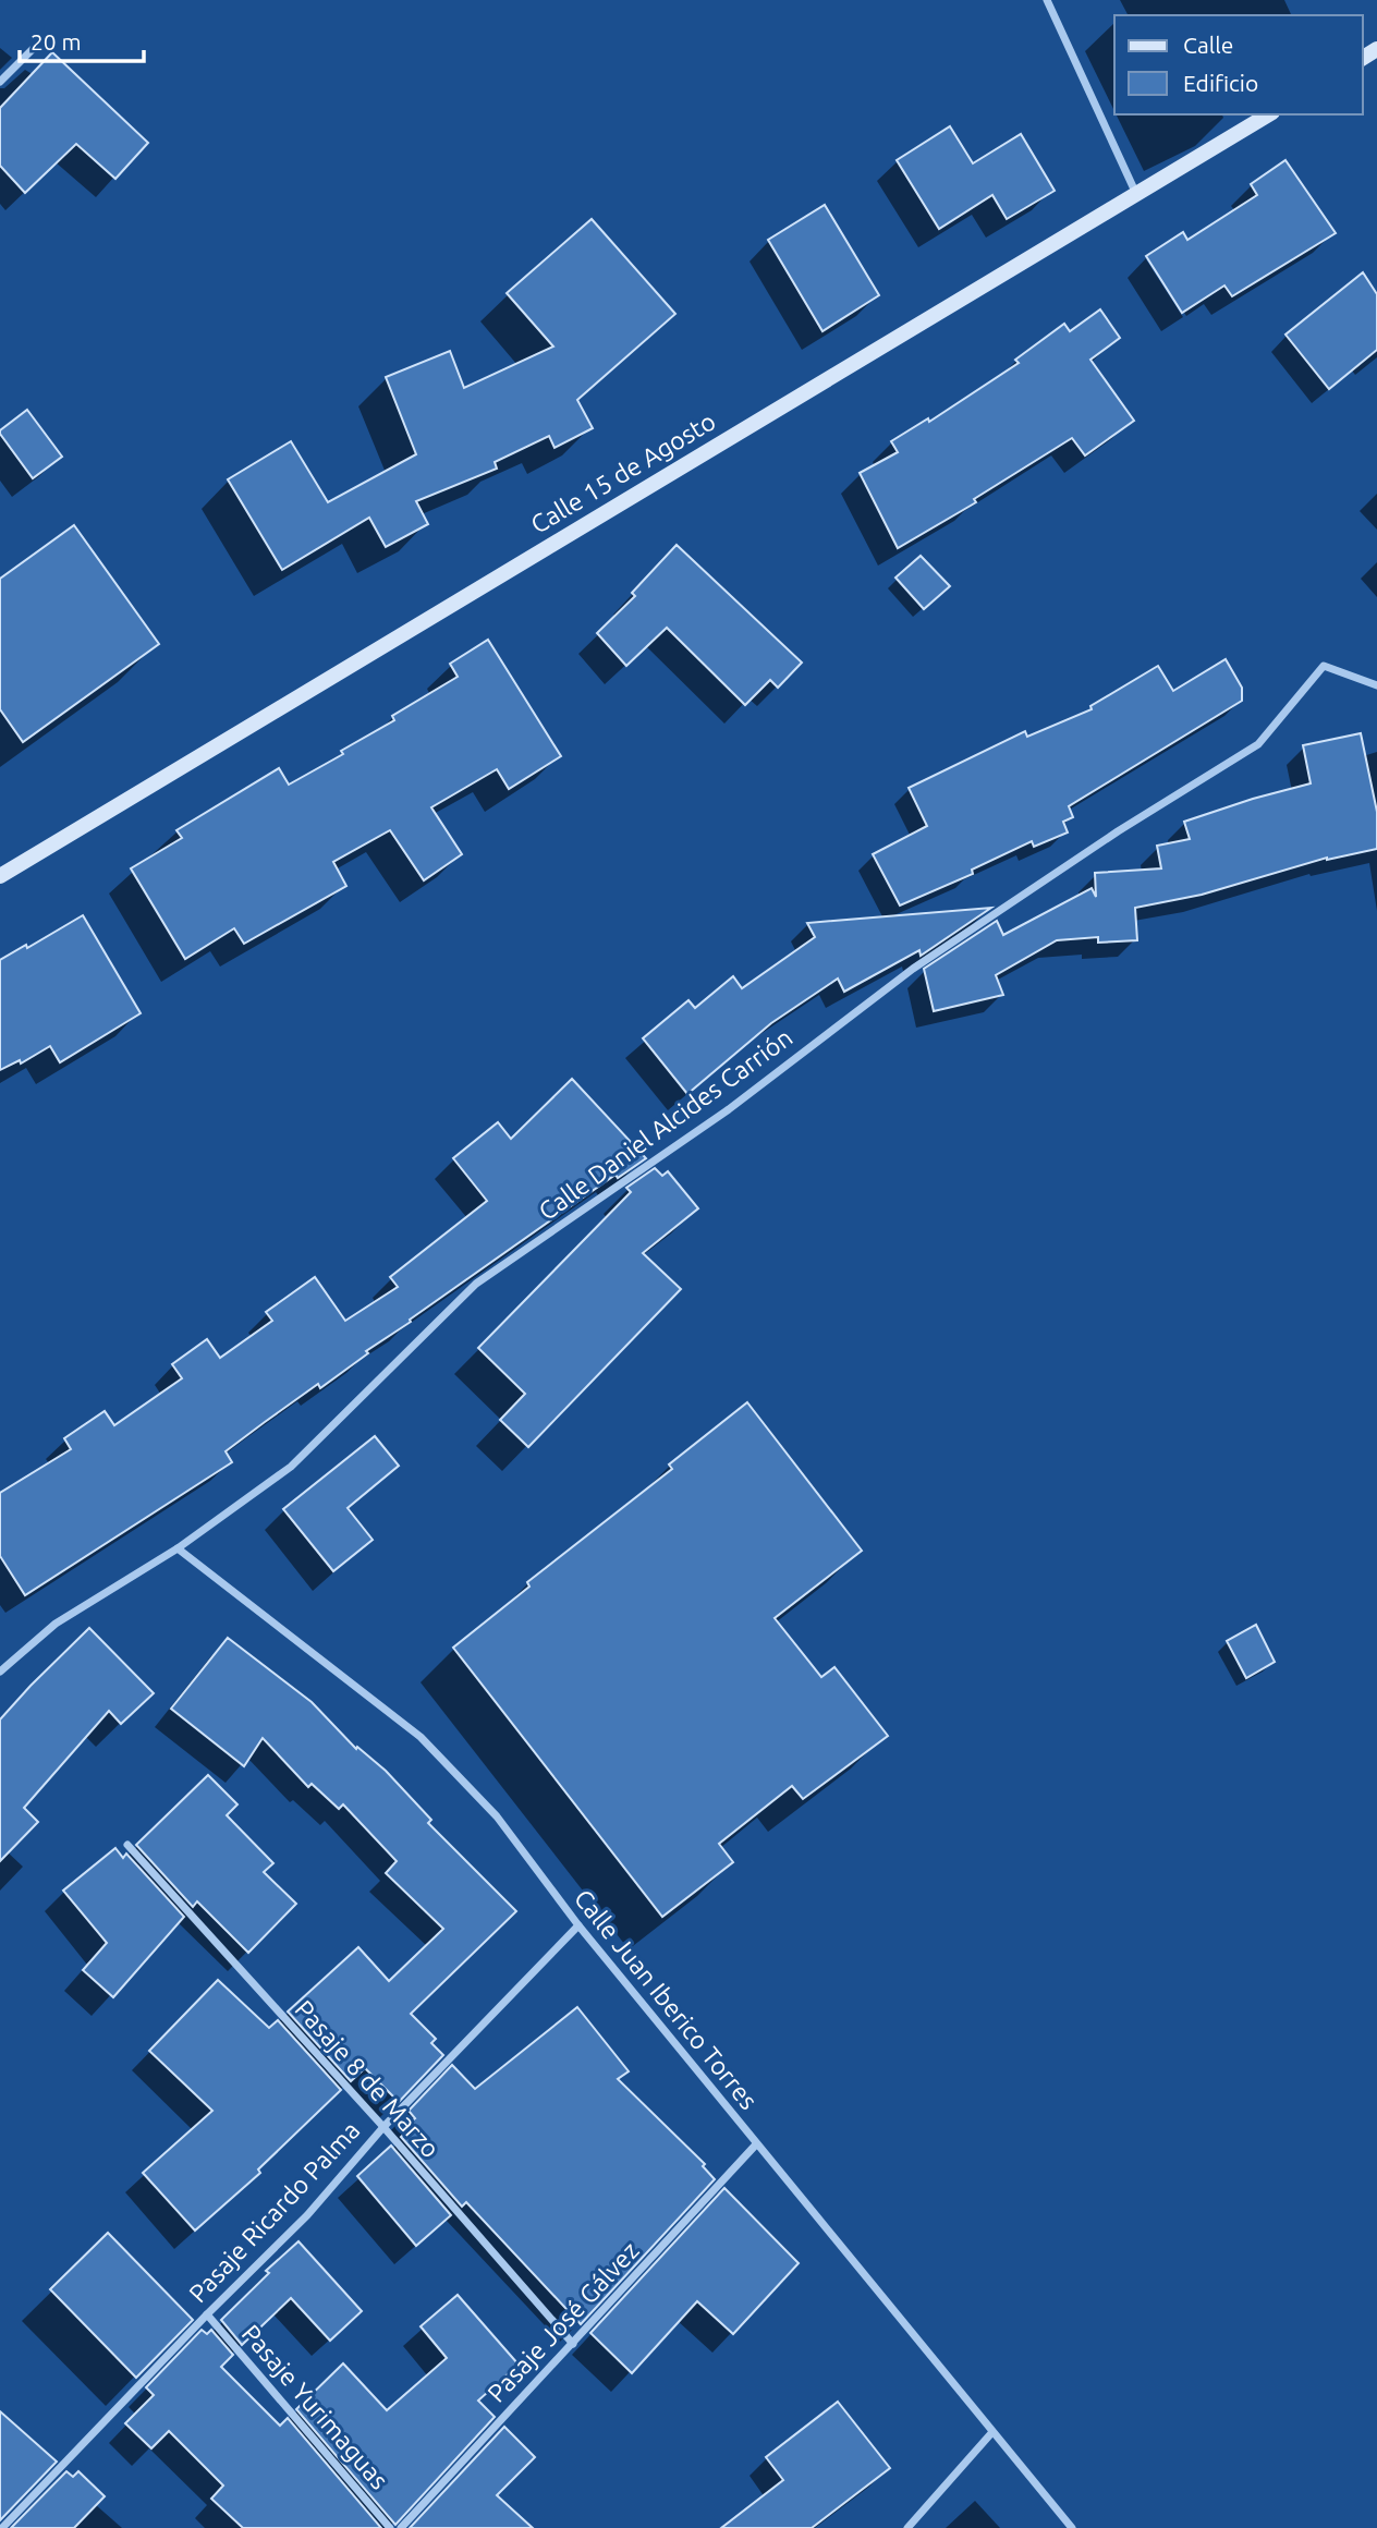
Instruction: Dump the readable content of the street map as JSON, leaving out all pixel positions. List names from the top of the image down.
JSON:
{
  "streets": {
    "street": [
      "Calle 15 de Agosto",
      "Calle Daniel Alcides Carrión",
      "Calle Juan Iberico Torres",
      "Pasaje 8 de Marzo",
      "Pasaje Ricardo Palma",
      "Pasaje José Gálvez",
      "Pasaje Yurimaguas"
    ]
  },
  "crossings": [
    ["Calle Daniel Alcides Carrión", "Calle Juan Iberico Torres"],
    ["Calle Juan Iberico Torres", "Pasaje Ricardo Palma"],
    ["Calle Juan Iberico Torres", "Pasaje José Gálvez"],
    ["Pasaje 8 de Marzo", "Pasaje Ricardo Palma"],
    ["Pasaje 8 de Marzo", "Pasaje José Gálvez"],
    ["Pasaje Ricardo Palma", "Pasaje Yurimaguas"]
  ],
  "legend": ["Calle", "Edificio"],
  "scale_bar": "20 m"
}
